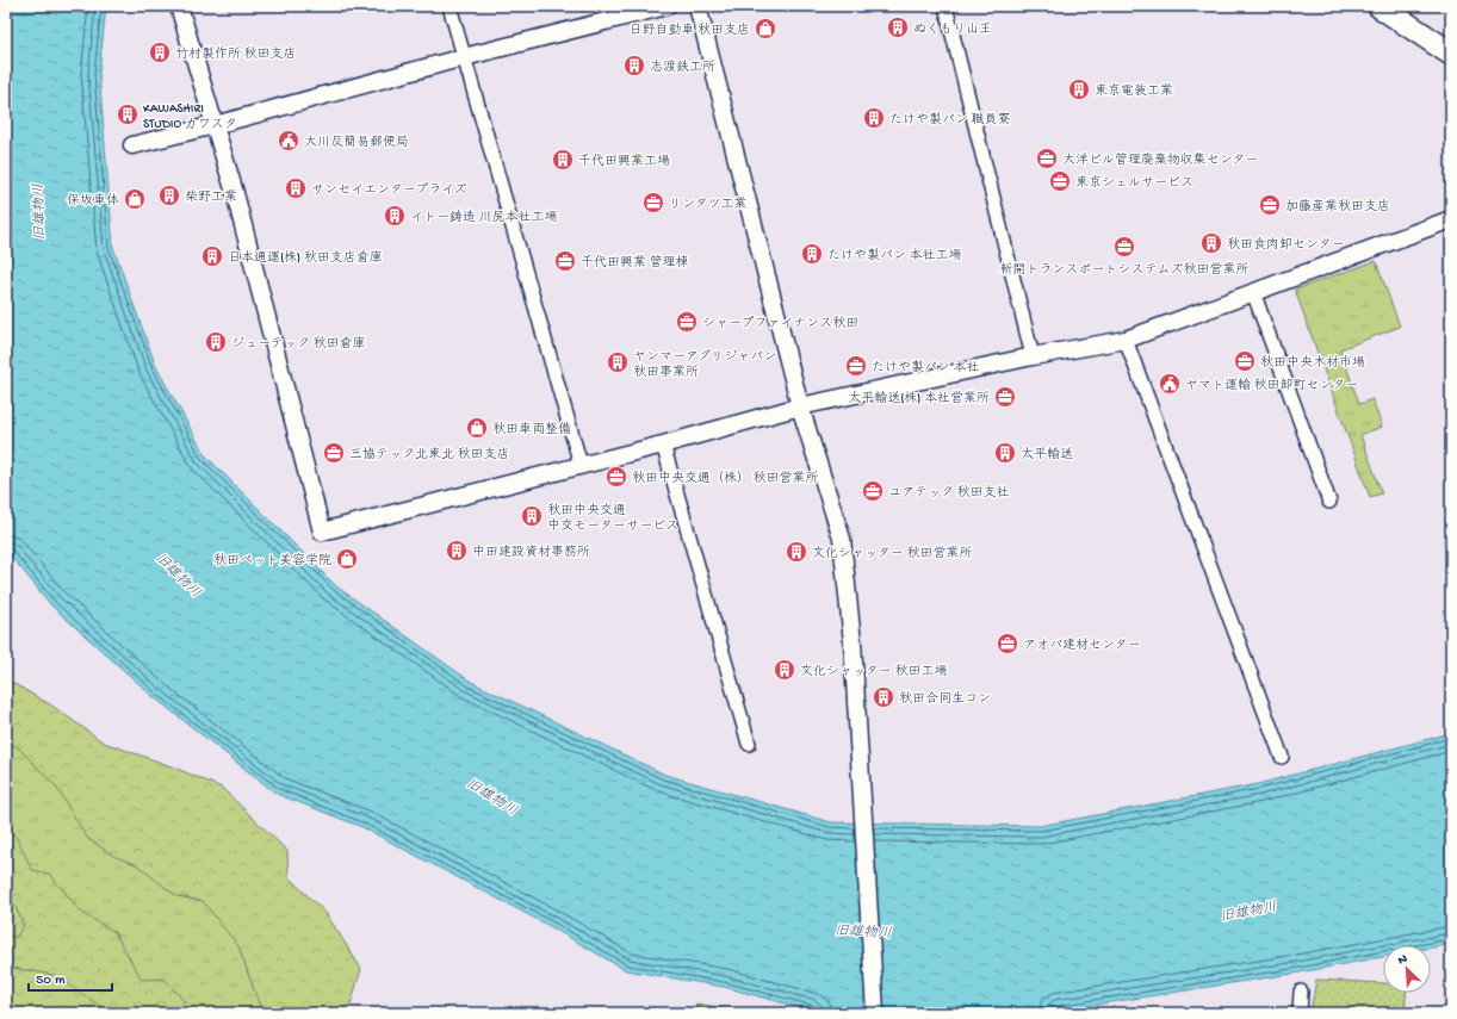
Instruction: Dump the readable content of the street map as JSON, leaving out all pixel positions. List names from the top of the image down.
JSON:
{
  "water": ["旧雄物川"],
  "places": {
    "building": [
      "ぬくもり山王",
      "竹村製作所 秋田支店",
      "志渡鉄工所",
      "東京電装工業",
      "KAWASHIRI STUDIO カワスタ",
      "たけや製パン 職員寮",
      "千代田興業工場",
      "サンセイエンタープライズ",
      "柴野工業",
      "イトー鋳造 川尻本社工場",
      "秋田食肉卸センター",
      "たけや製パン 本社工場",
      "日本通運(株) 秋田支店倉庫",
      "ジューテック 秋田倉庫",
      "ヤンマーアグリジャパン 秋田事業所",
      "太平輸送",
      "秋田中央交通 中交モーターサービス",
      "中田建設資材事務所",
      "文化シャッター 秋田営業所",
      "文化シャッター 秋田工場",
      "秋田合同生コン"
    ],
    "shop": [
      "日野自動車 秋田支店",
      "保坂車体",
      "秋田車両整備",
      "秋田ペット美容学院"
    ],
    "public building": ["大川反簡易郵便局", "ヤマト運輸 秋田卸町センター"],
    "office": [
      "大洋ビル管理廃棄物収集センター",
      "東京シェルサービス",
      "リンタツ工業",
      "加藤産業秋田支店",
      "新開トランスポートシステムズ秋田営業所",
      "千代田興業 管理棟",
      "シャープファイナンス秋田",
      "秋田中央木材市場",
      "たけや製パン 本社",
      "太平輸送(株) 本社営業所",
      "三協テック北東北 秋田支店",
      "秋田中央交通（株） 秋田営業所",
      "ユアテック 秋田支社",
      "アオバ建材センター"
    ]
  },
  "scale_bar": "50 m",
  "north": "top left"
}
